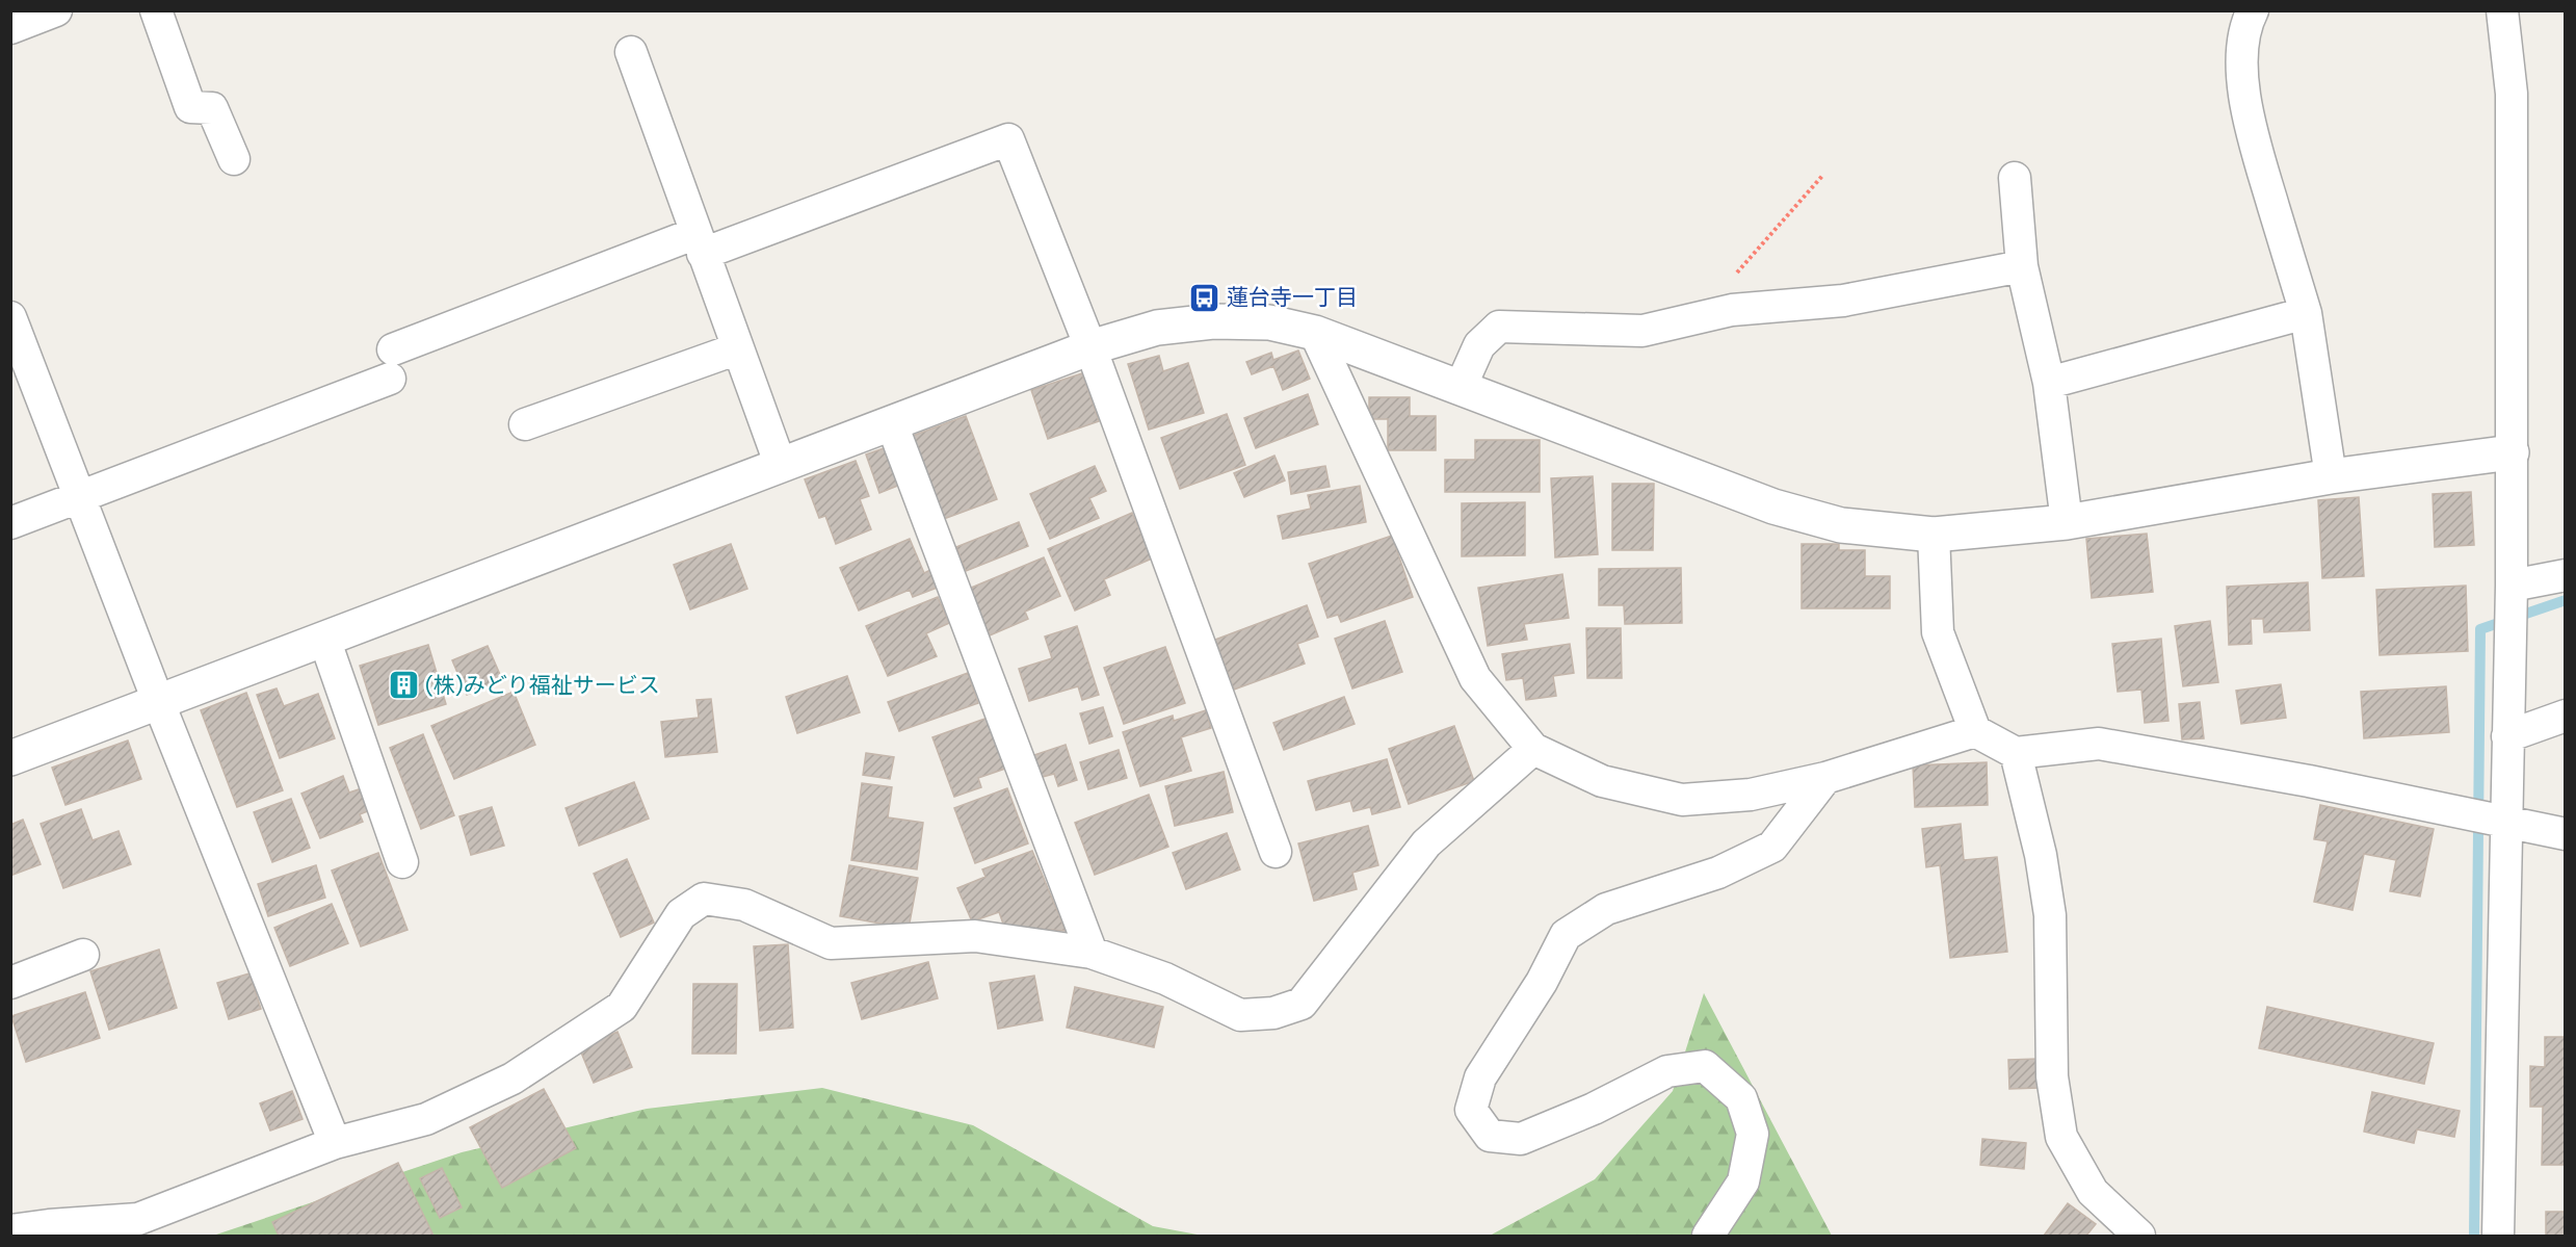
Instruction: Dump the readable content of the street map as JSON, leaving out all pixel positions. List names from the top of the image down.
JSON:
{
  "places": {
    "bus stop": ["蓮台寺一丁目"],
    "building": ["(株)みどり福祉サービス"]
  }
}
